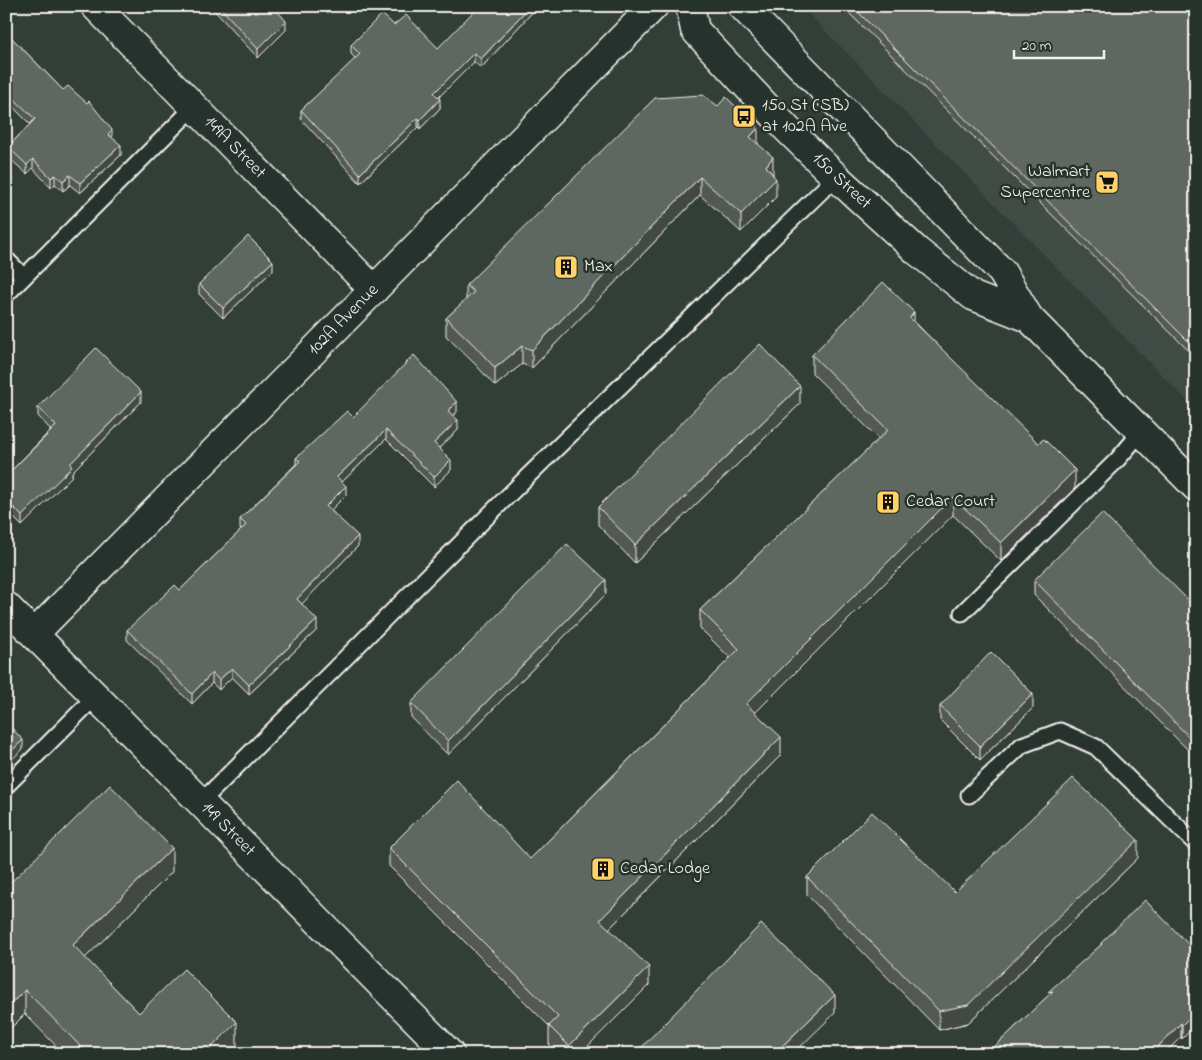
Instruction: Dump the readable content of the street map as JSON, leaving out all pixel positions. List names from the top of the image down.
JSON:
{
  "streets": {
    "street": [
      "149A Street",
      "150 Street",
      "102A Avenue",
      "149 Street"
    ]
  },
  "crossings": [
    ["149A Street", "102A Avenue"],
    ["102A Avenue", "149 Street"]
  ],
  "places": {
    "bus stop": ["150 St (SB) at 102A Ave"],
    "supermarket": ["Walmart Supercentre"],
    "building": ["Max", "Cedar Court", "Cedar Lodge"]
  },
  "scale_bar": "20 m"
}
